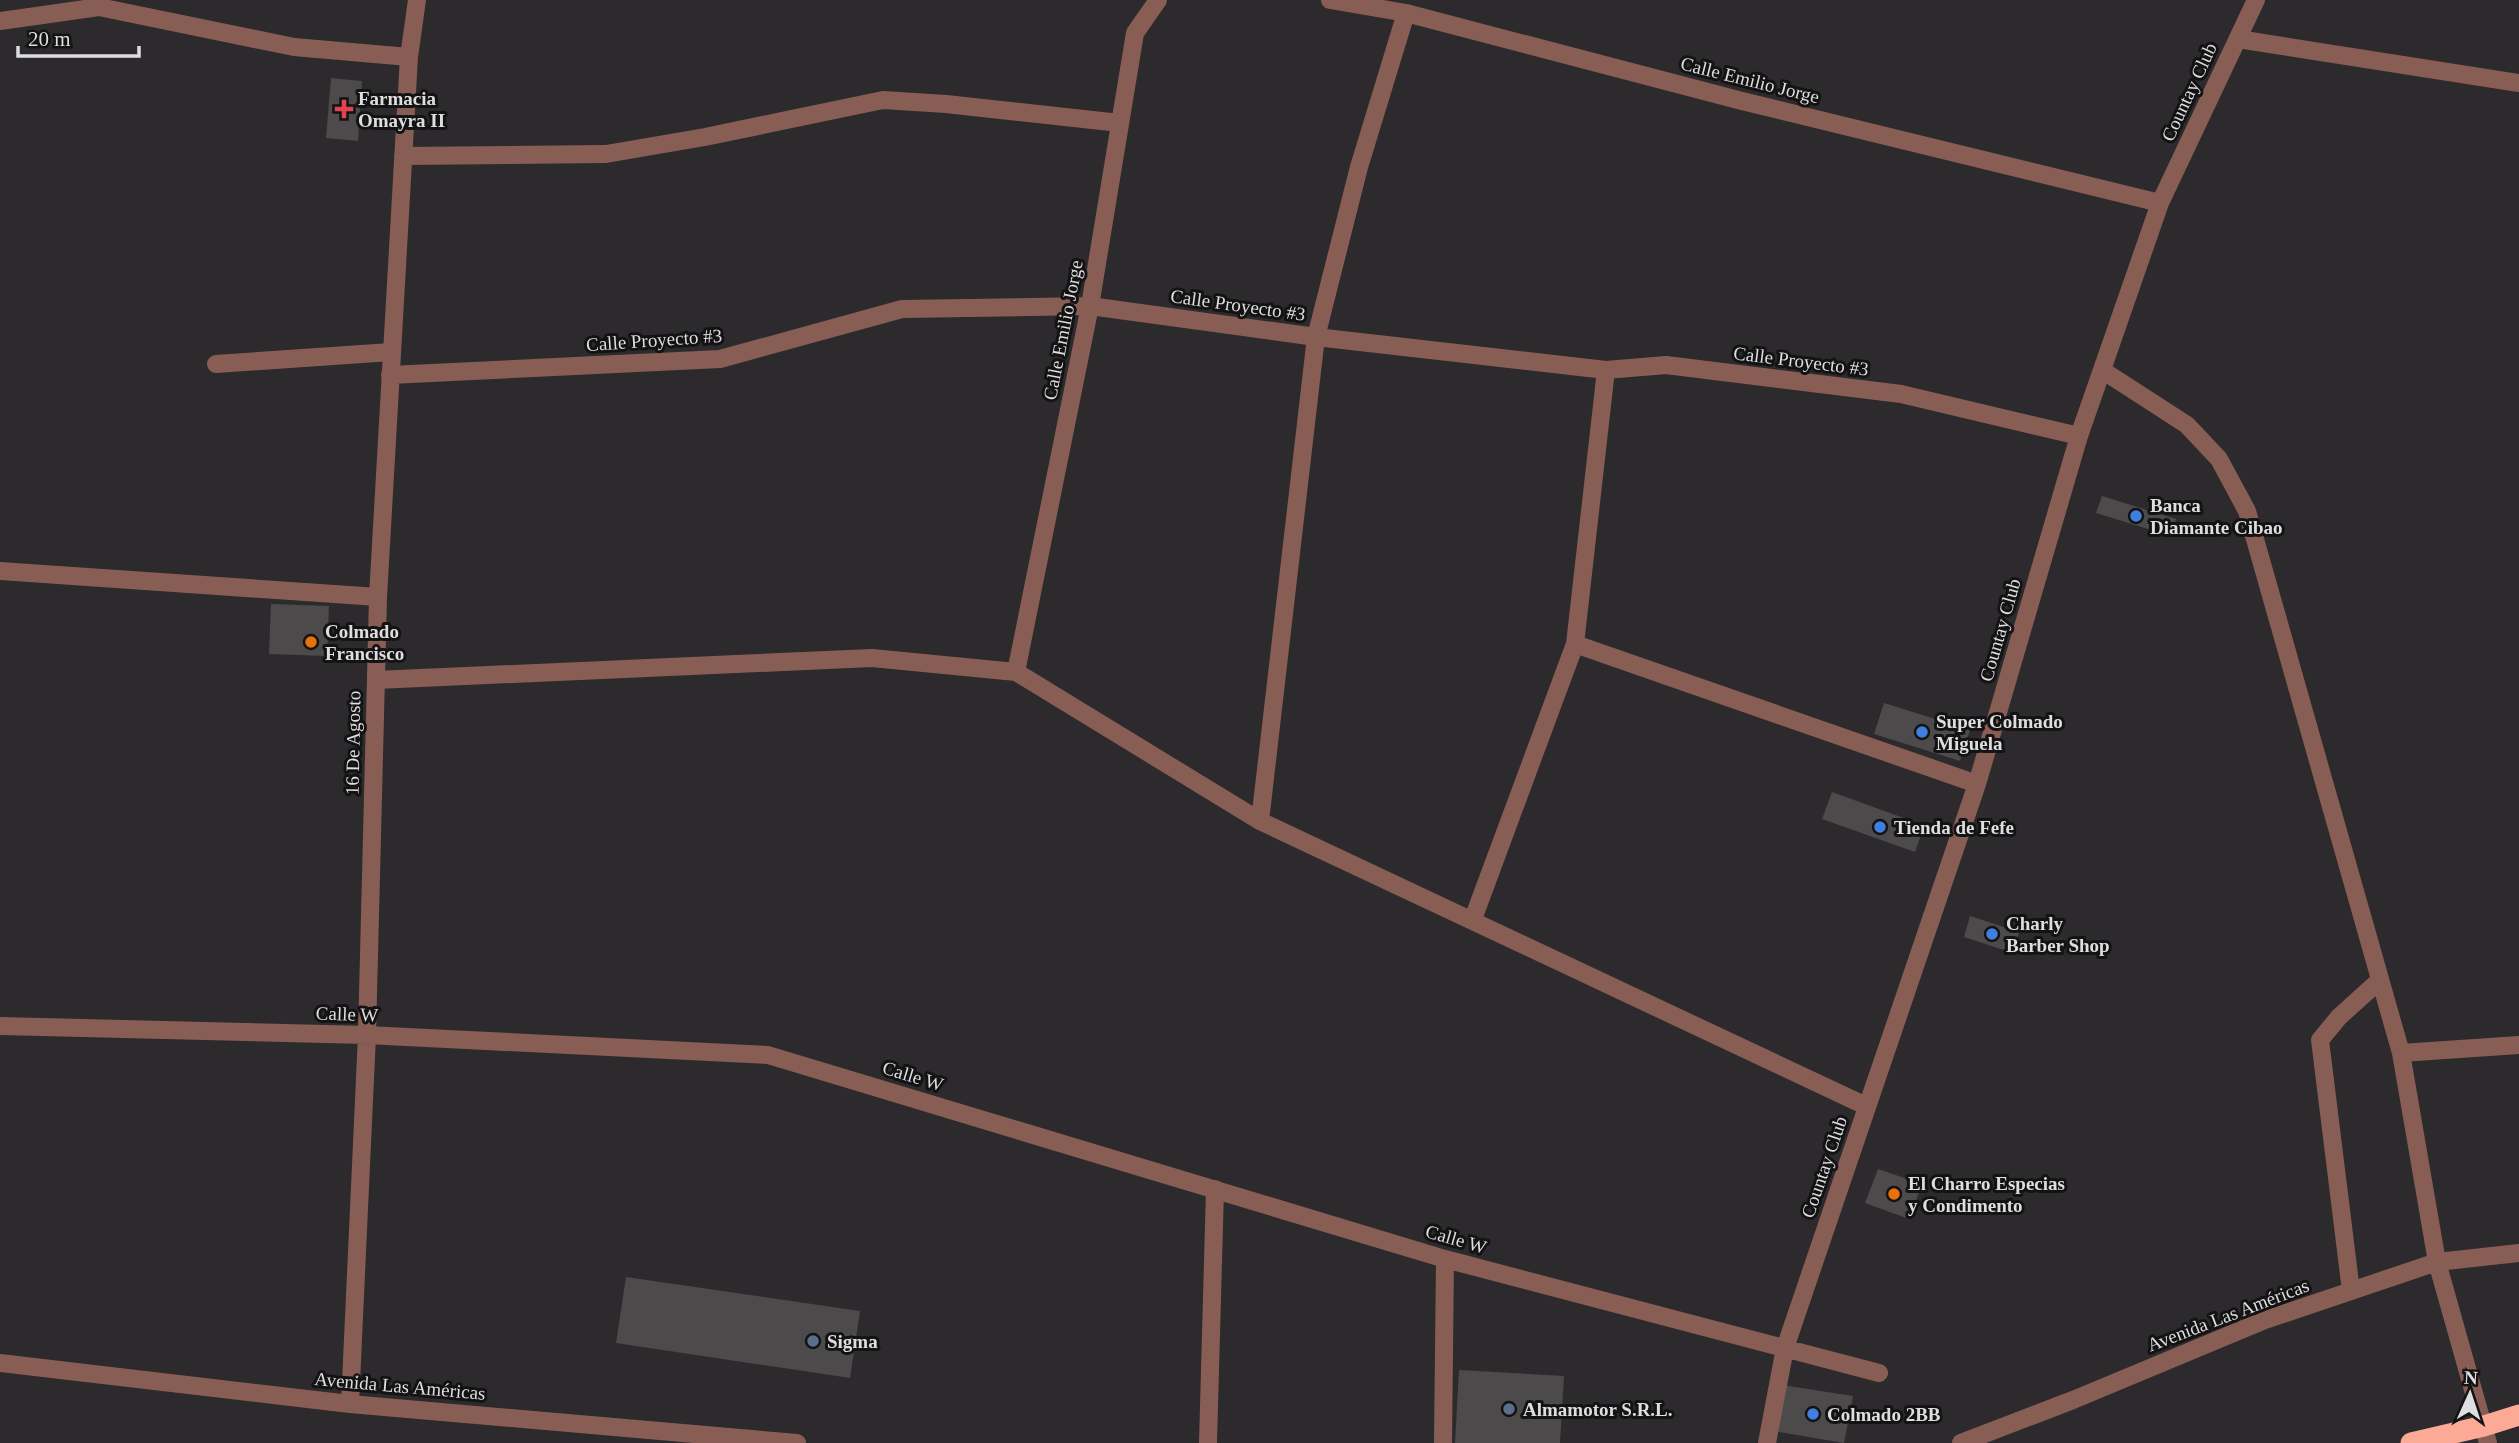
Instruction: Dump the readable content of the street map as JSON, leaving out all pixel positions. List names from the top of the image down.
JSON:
{
  "streets": {
    "street": [
      "Calle Emilio Jorge",
      "Countay Club",
      "Calle Proyecto #3",
      "16 De Agosto",
      "Calle W",
      "Avenida Las Américas"
    ]
  },
  "crossings": [
    ["Calle Emilio Jorge", "Countay Club"],
    ["Calle Emilio Jorge", "Calle Proyecto #3"],
    ["Countay Club", "Calle Proyecto #3"],
    ["Countay Club", "Calle W"],
    ["Calle Proyecto #3", "16 De Agosto"],
    ["16 De Agosto", "Calle W"],
    ["16 De Agosto", "Avenida Las Américas"]
  ],
  "places": {
    "health": ["Farmacia Omayra II"],
    "other": [
      "Banca Diamante Cibao",
      "Colmado Francisco",
      "Super Colmado Miguela",
      "Tienda de Fefe",
      "Charly Barber Shop",
      "El Charro Especias y Condimento",
      "Sigma",
      "Almamotor S.R.L.",
      "Colmado 2BB"
    ]
  },
  "scale_bar": "20 m",
  "north": "top"
}
